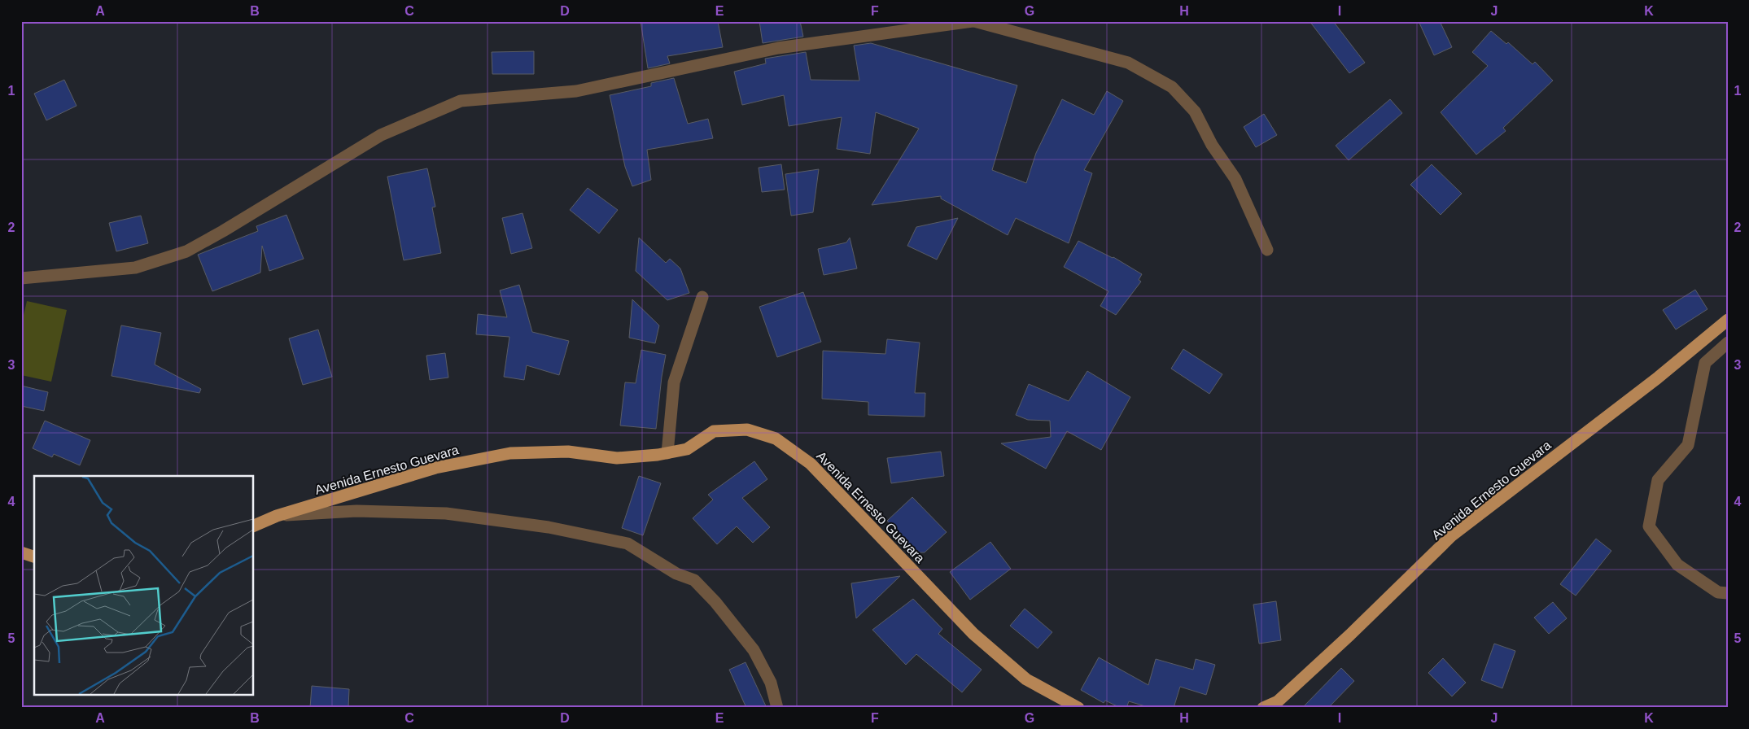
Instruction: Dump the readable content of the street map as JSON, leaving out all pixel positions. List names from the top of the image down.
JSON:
{
  "streets": {
    "main road": ["Avenida Ernesto Guevara"]
  },
  "grid": {
    "columns": [
      "A",
      "B",
      "C",
      "D",
      "E",
      "F",
      "G",
      "H",
      "I",
      "J",
      "K"
    ],
    "rows": [
      "1",
      "2",
      "3",
      "4",
      "5"
    ]
  }
}
